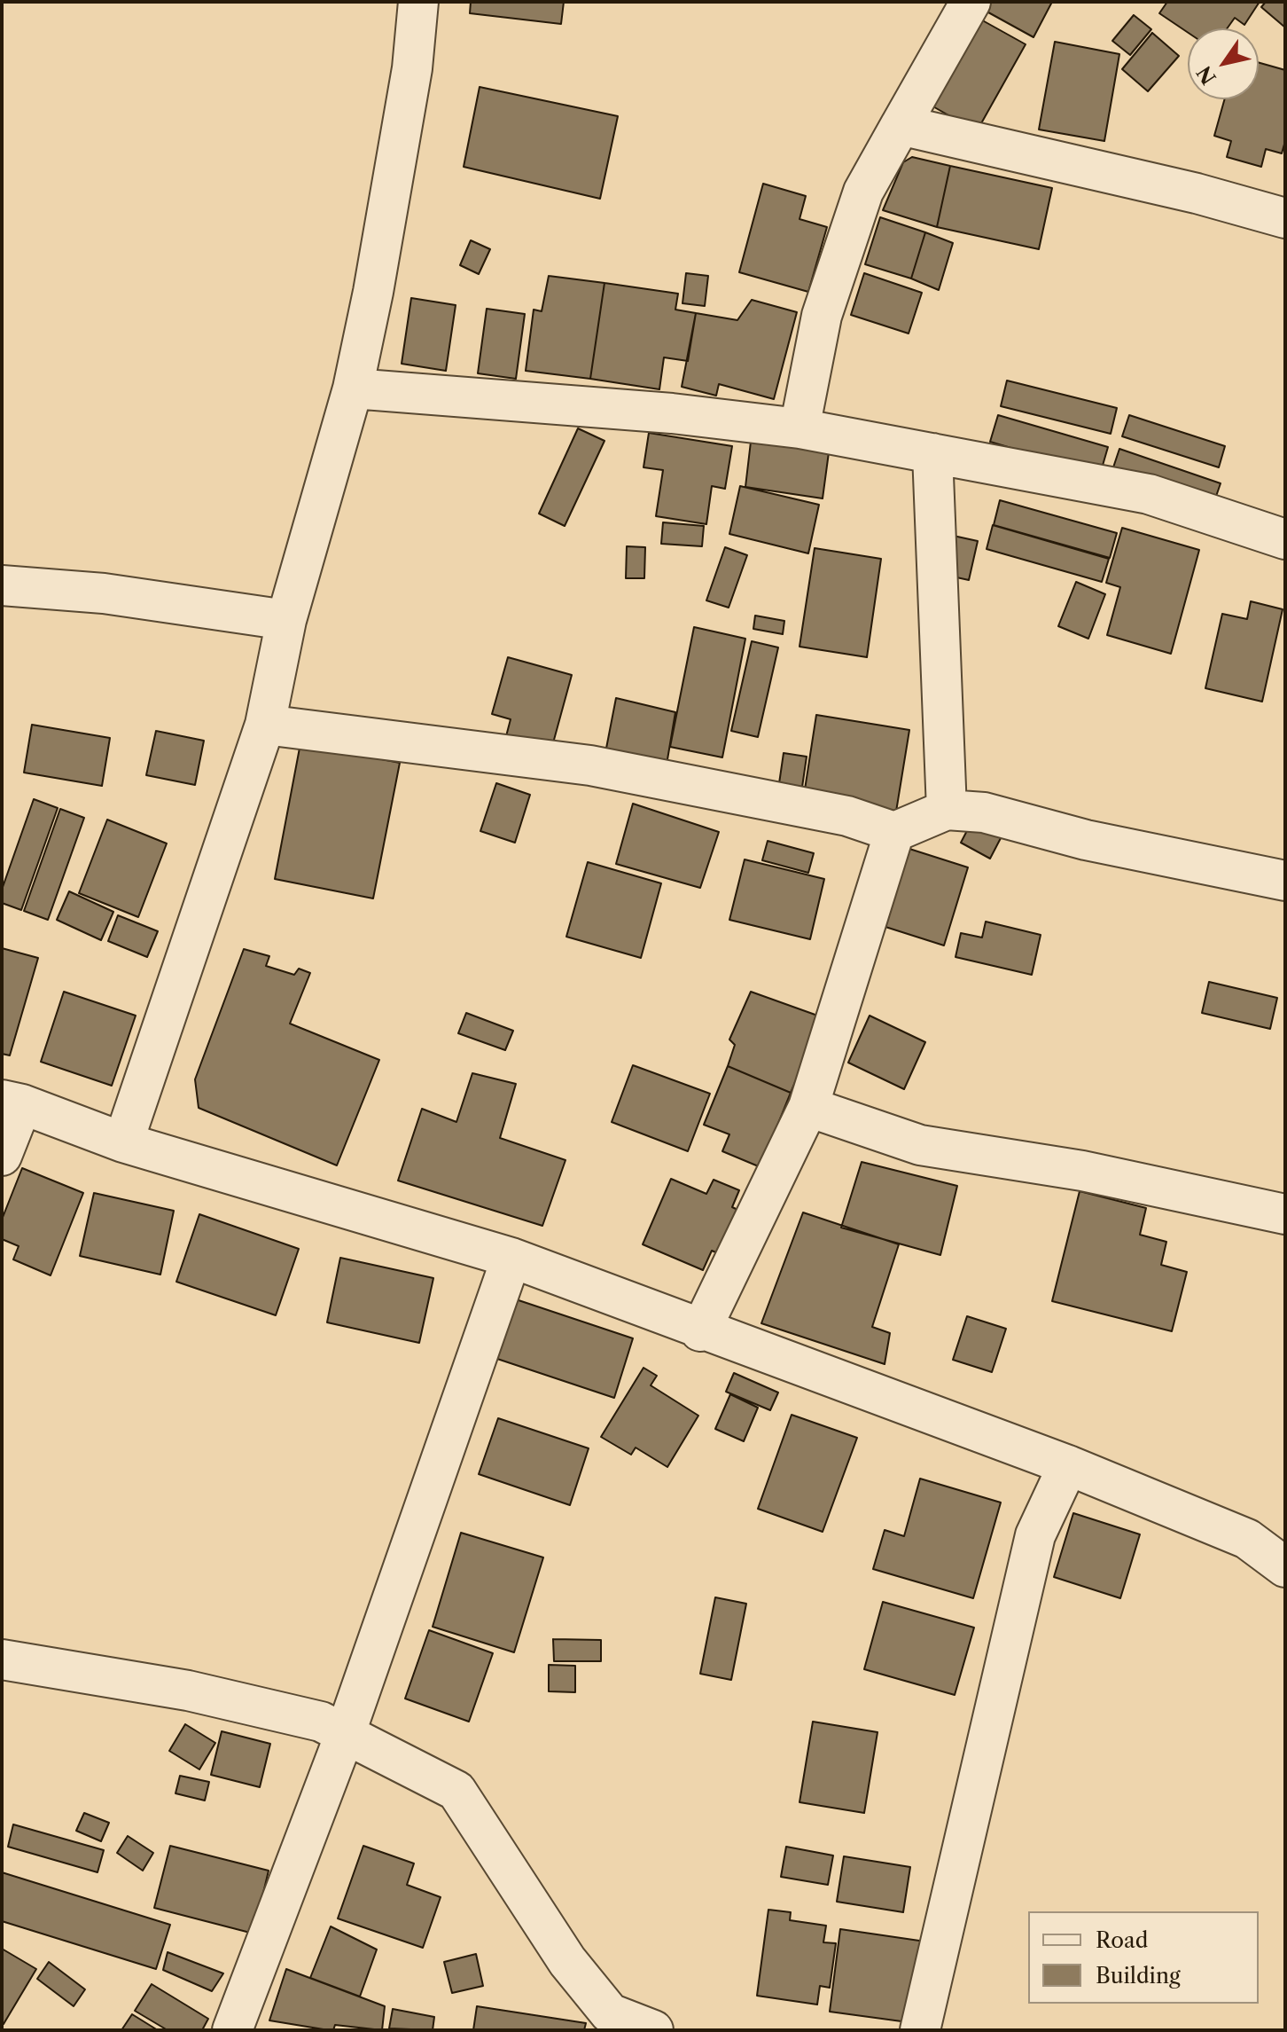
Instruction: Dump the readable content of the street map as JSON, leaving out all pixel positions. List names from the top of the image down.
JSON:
{
  "legend": ["Road", "Building"],
  "north": "bottom left"
}
